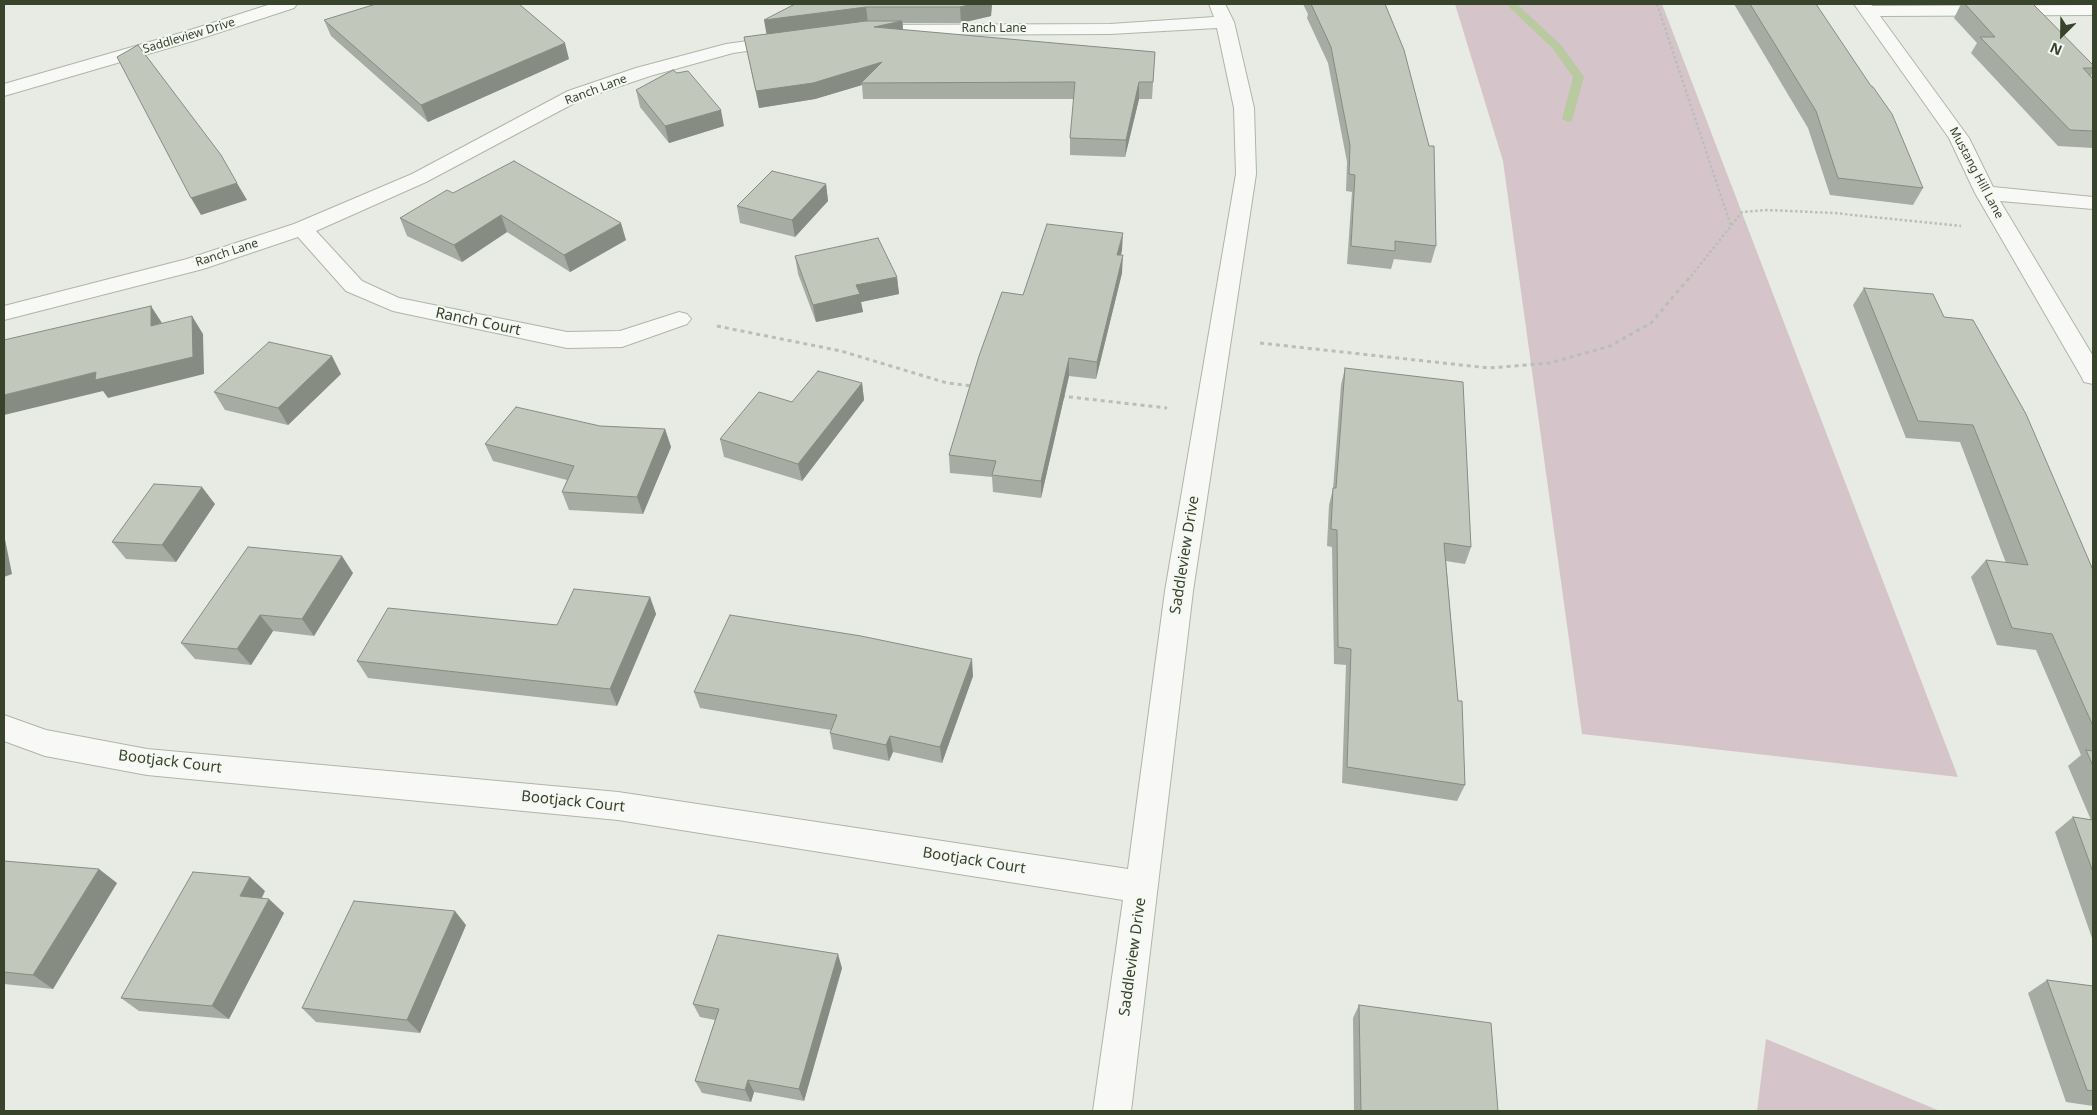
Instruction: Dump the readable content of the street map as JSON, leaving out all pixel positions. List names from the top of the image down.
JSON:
{
  "streets": {
    "street": [
      "Ranch Lane",
      "Saddleview Drive",
      "Mustang Hill Lane",
      "Ranch Court",
      "Bootjack Court"
    ]
  },
  "crossings": [
    ["Ranch Lane", "Saddleview Drive"],
    ["Ranch Lane", "Ranch Court"],
    ["Saddleview Drive", "Bootjack Court"]
  ],
  "north": "bottom left"
}
